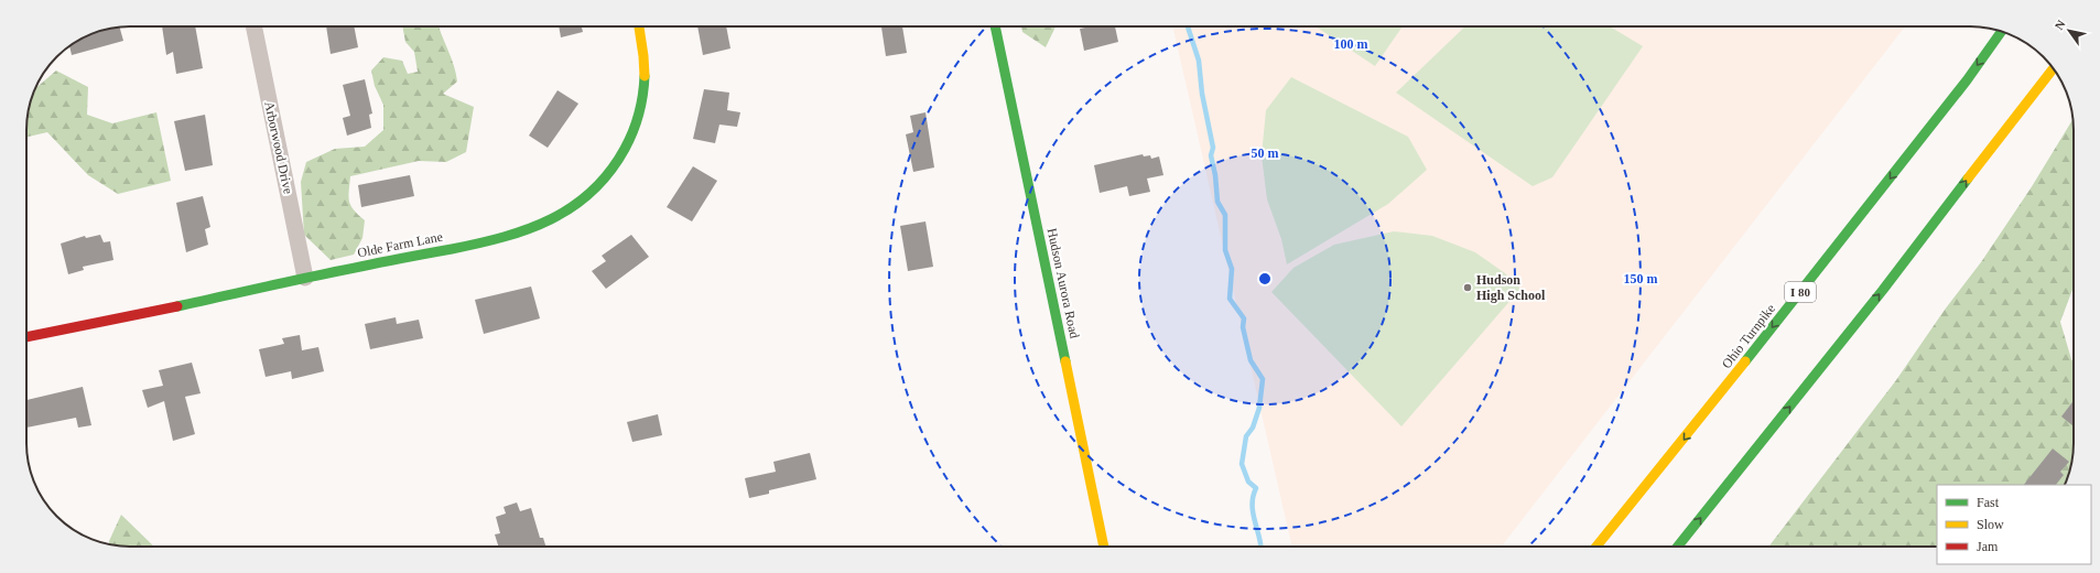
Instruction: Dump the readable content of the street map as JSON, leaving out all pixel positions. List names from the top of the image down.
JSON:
{
  "streets": {
    "main road": [
      "Olde Farm Lane",
      "Hudson Aurora Road",
      "I 80",
      "Ohio Turnpike"
    ],
    "street": ["Arborwood Drive"]
  },
  "crossings": [
    ["Arborwood Drive", "Olde Farm Lane"]
  ],
  "places": ["Hudson High School"],
  "legend": ["Fast", "Slow", "Jam"],
  "north": "top left",
  "rings": ["100 m", "50 m", "150 m"]
}
